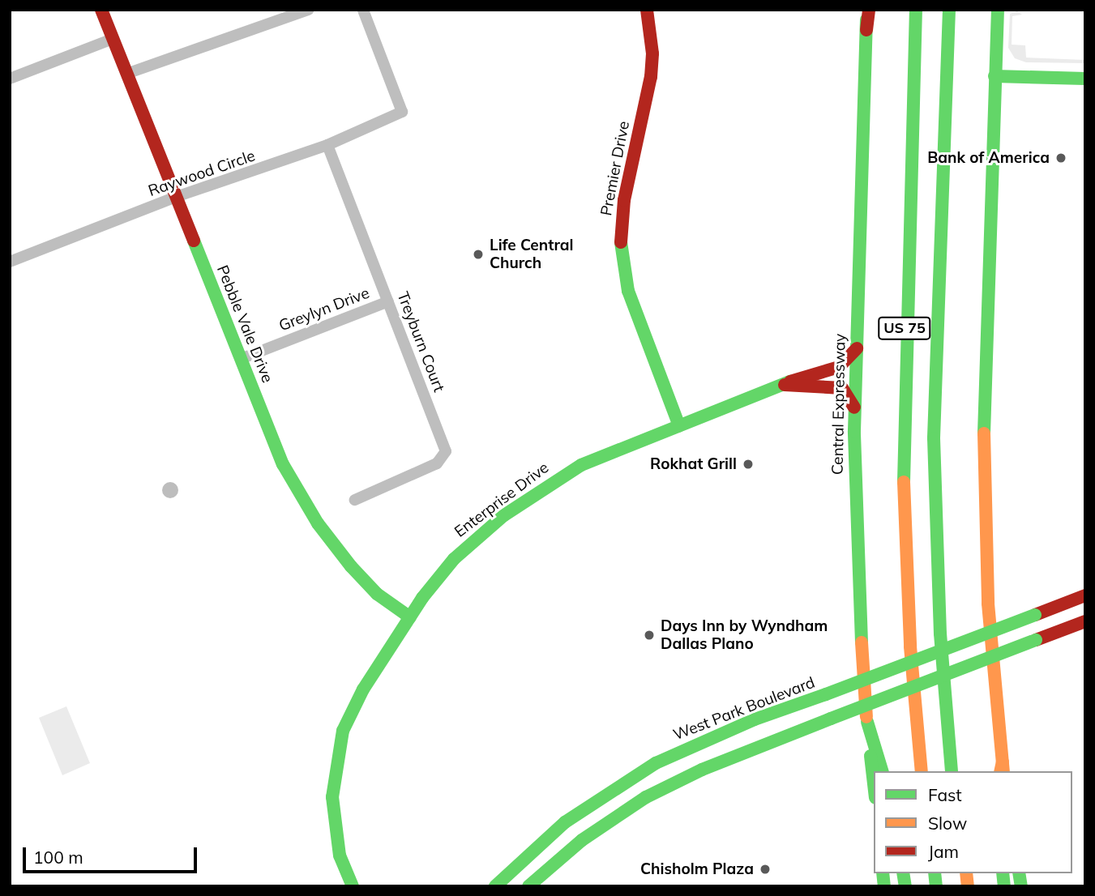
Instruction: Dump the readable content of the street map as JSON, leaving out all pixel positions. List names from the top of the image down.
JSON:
{
  "streets": {
    "main road": [
      "Premier Drive",
      "Pebble Vale Drive",
      "US 75",
      "Central Expressway",
      "Enterprise Drive",
      "West Park Boulevard"
    ],
    "street": ["Raywood Circle", "Greylyn Drive", "Treyburn Court"]
  },
  "crossings": [
    ["Premier Drive", "Enterprise Drive"],
    ["Raywood Circle", "Pebble Vale Drive"],
    ["Raywood Circle", "Treyburn Court"],
    ["Greylyn Drive", "Pebble Vale Drive"],
    ["Greylyn Drive", "Treyburn Court"],
    ["Pebble Vale Drive", "Enterprise Drive"],
    ["Central Expressway", "Enterprise Drive"]
  ],
  "places": [
    "Bank of America",
    "Life Central Church",
    "Rokhat Grill",
    "Days Inn by Wyndham Dallas Plano",
    "Chisholm Plaza"
  ],
  "legend": ["Fast", "Slow", "Jam"],
  "scale_bar": "100 m"
}
